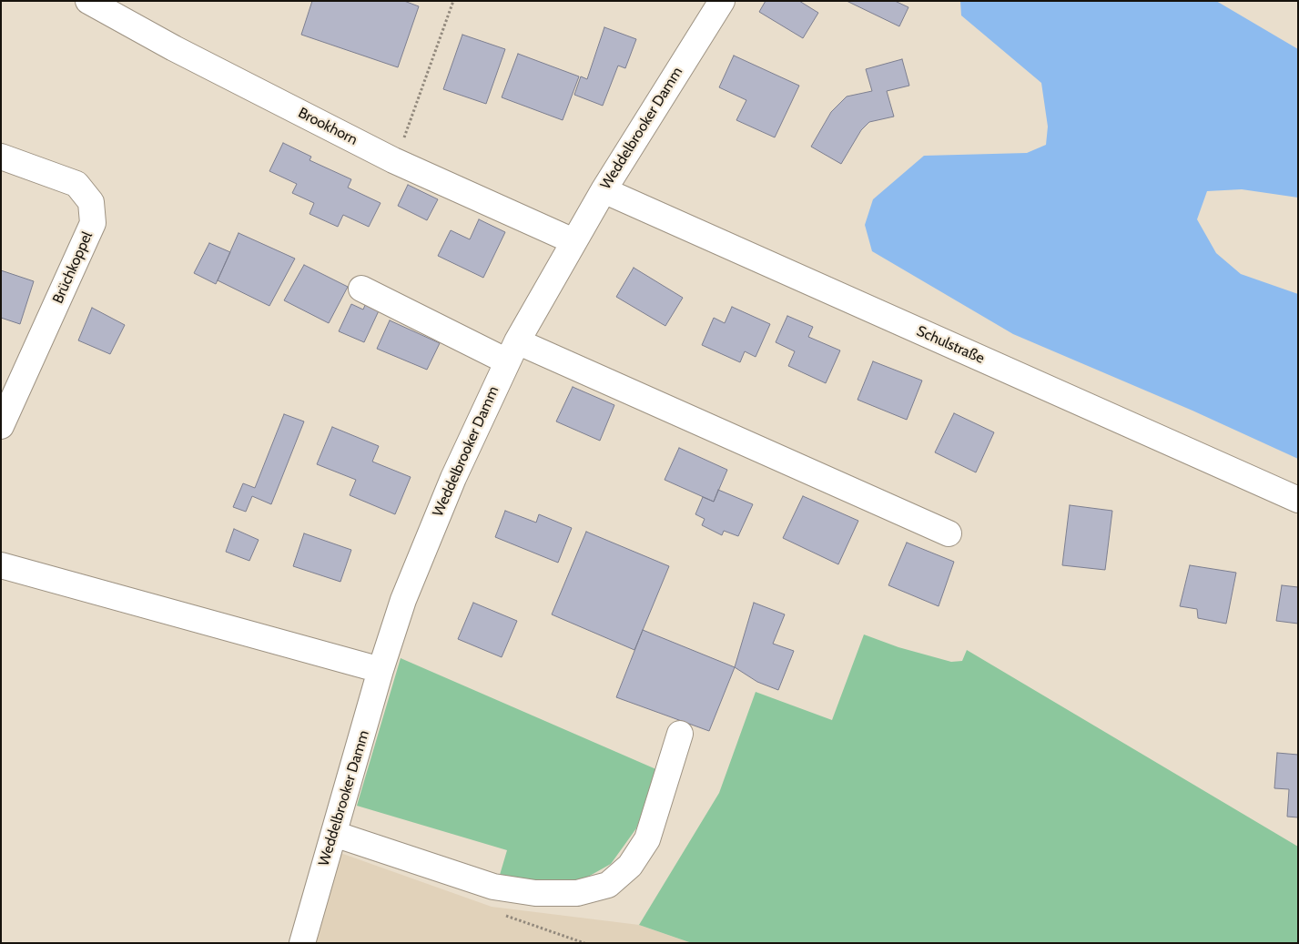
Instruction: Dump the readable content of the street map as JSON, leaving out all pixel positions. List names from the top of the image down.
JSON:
{
  "streets": {
    "street": [
      "Brookhorn",
      "Weddelbrooker Damm",
      "Brüchkoppel",
      "Schulstraße"
    ]
  },
  "crossings": [
    ["Brookhorn", "Weddelbrooker Damm"],
    ["Weddelbrooker Damm", "Schulstraße"]
  ]
}
